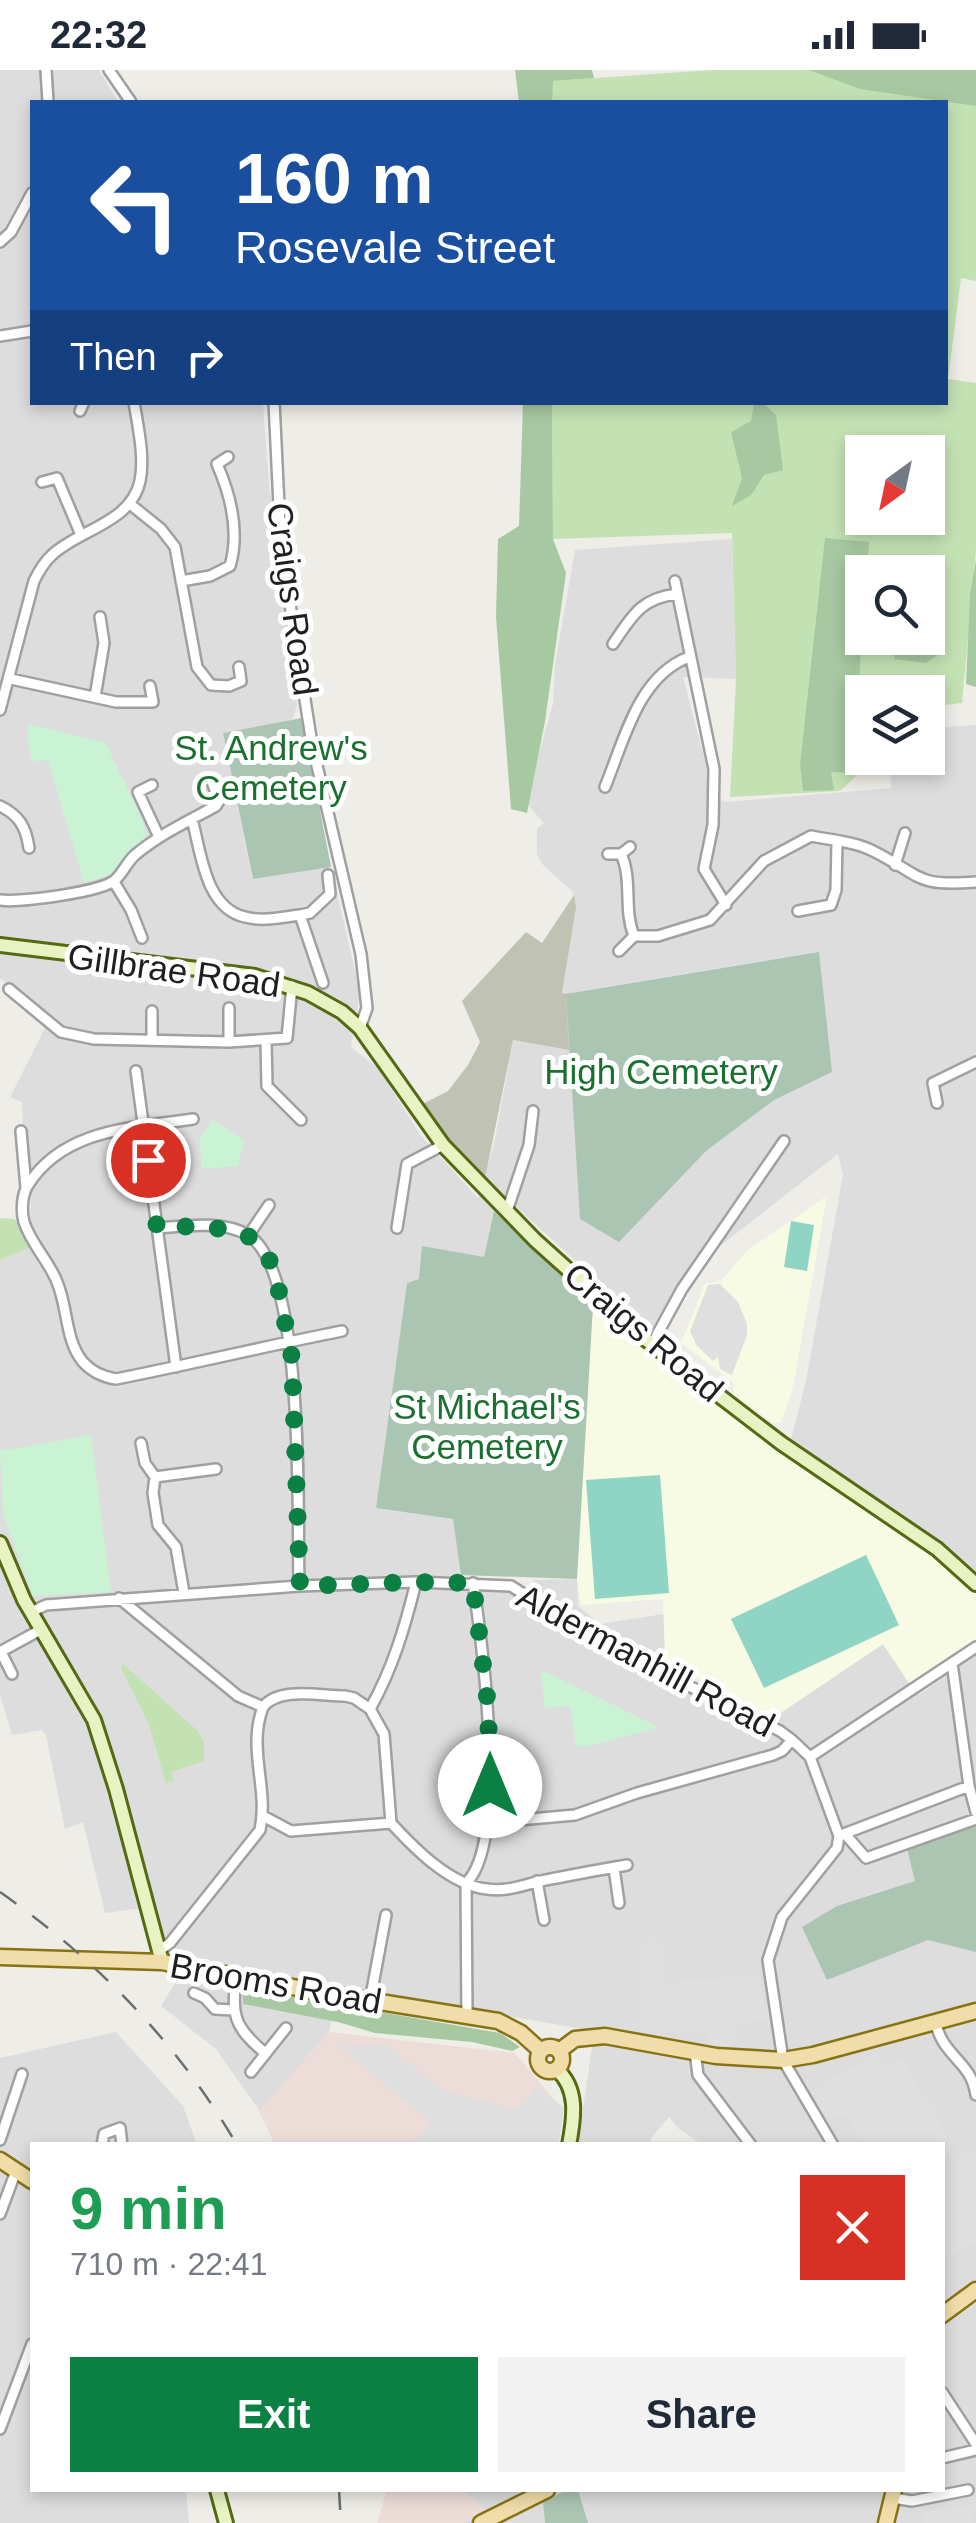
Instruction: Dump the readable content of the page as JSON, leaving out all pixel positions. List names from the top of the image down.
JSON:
{
  "streets": {
    "main road": ["Brooms Road"],
    "street": ["Craigs Road", "Gillbrae Road", "Aldermanhill Road"]
  },
  "crossings": [
    ["Craigs Road", "Gillbrae Road"]
  ],
  "parks": ["St. Andrew's Cemetery", "High Cemetery", "St Michael's Cemetery"],
  "north": "bottom left",
  "page": {
    "status": "22:32",
    "turn": ["160 m", "Rosevale Street"],
    "then": "Then",
    "heading": ["9 min", "710 m · 22:41"],
    "buttons": ["Exit", "Share"]
  }
}
